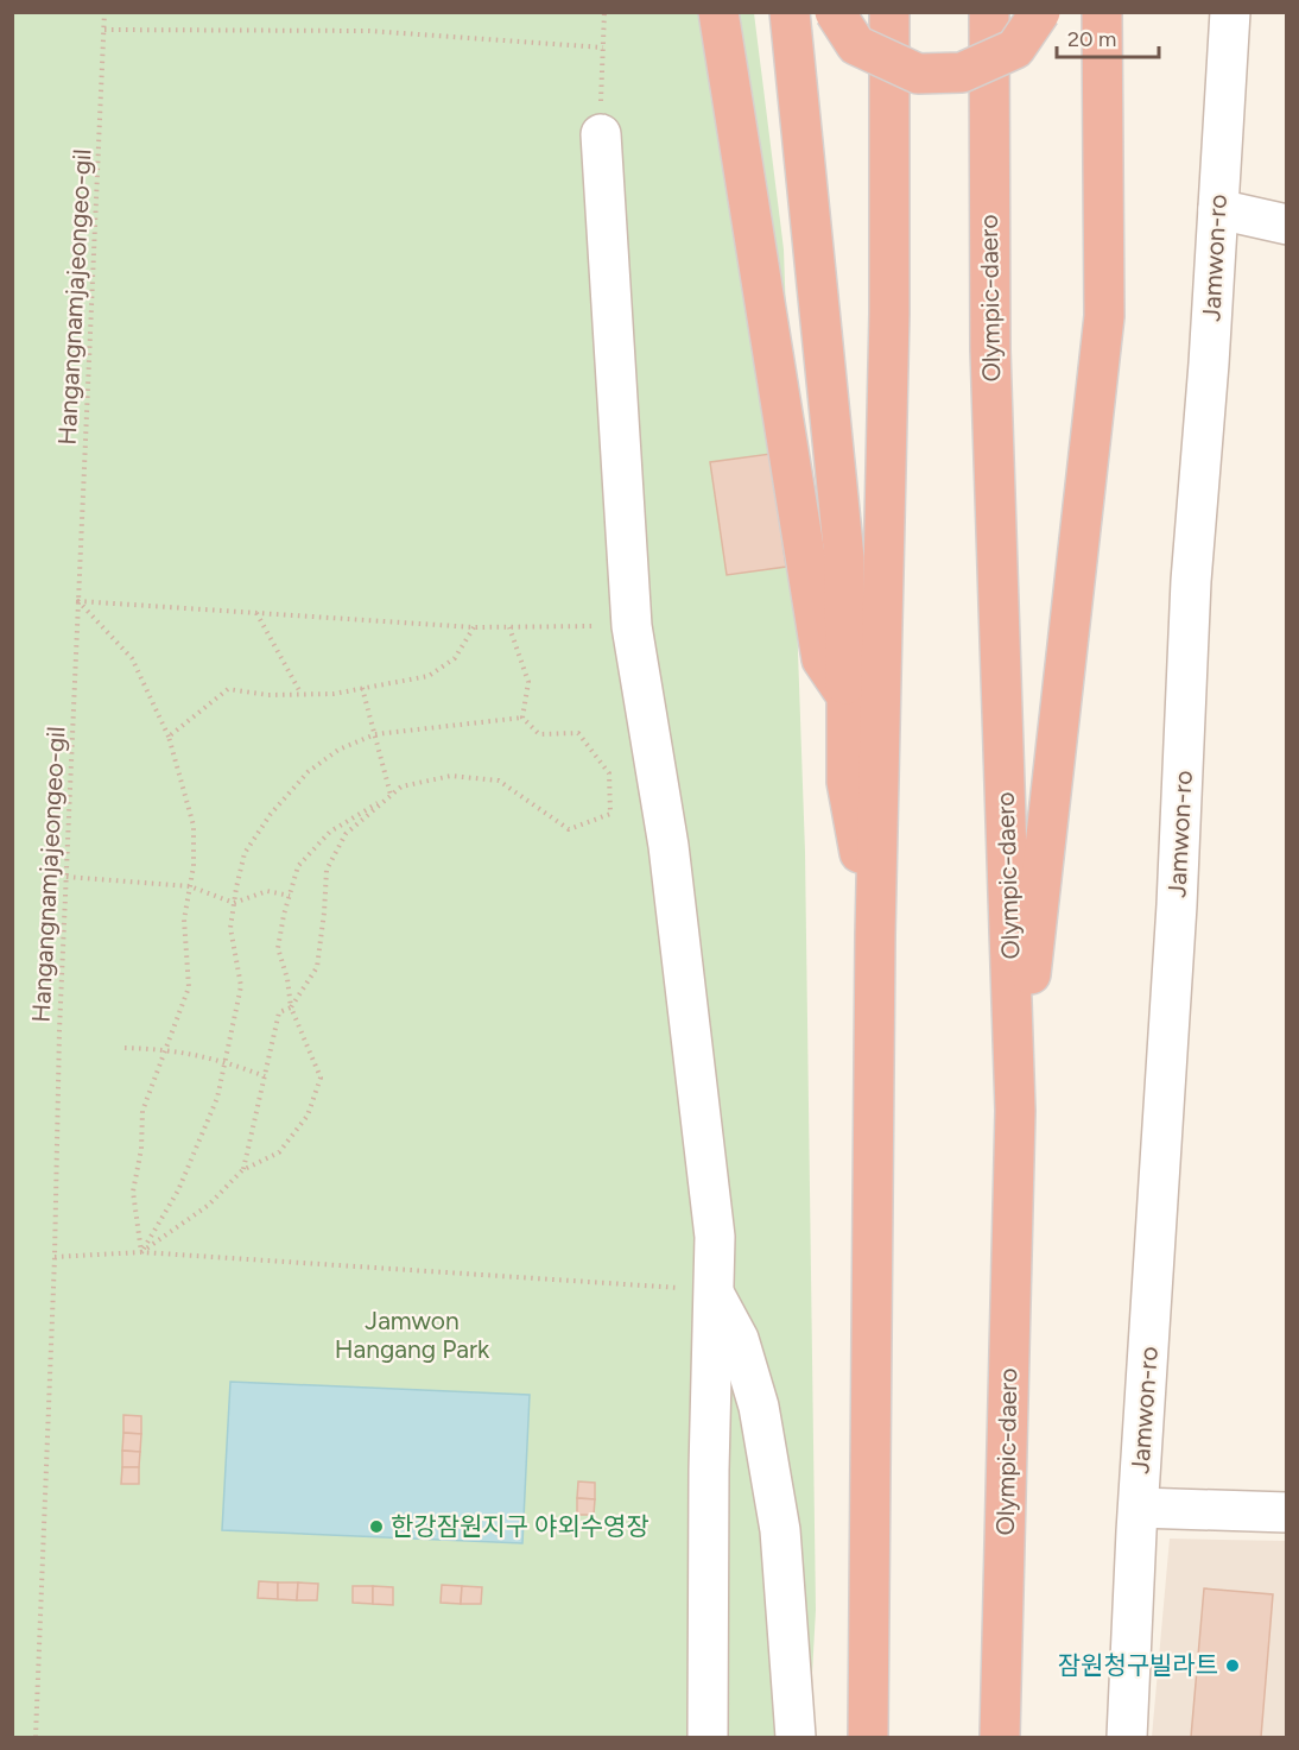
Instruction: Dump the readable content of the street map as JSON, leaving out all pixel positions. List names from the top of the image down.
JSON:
{
  "streets": {
    "highway": ["Olympic-daero"],
    "street": ["Jamwon-ro"],
    "path": ["Hangangnamjajeongeo-gil"]
  },
  "parks": ["Jamwon Hangang Park"],
  "places": ["한강잠원지구 야외수영장", "잠원청구빌라트"],
  "scale_bar": "20 m"
}
